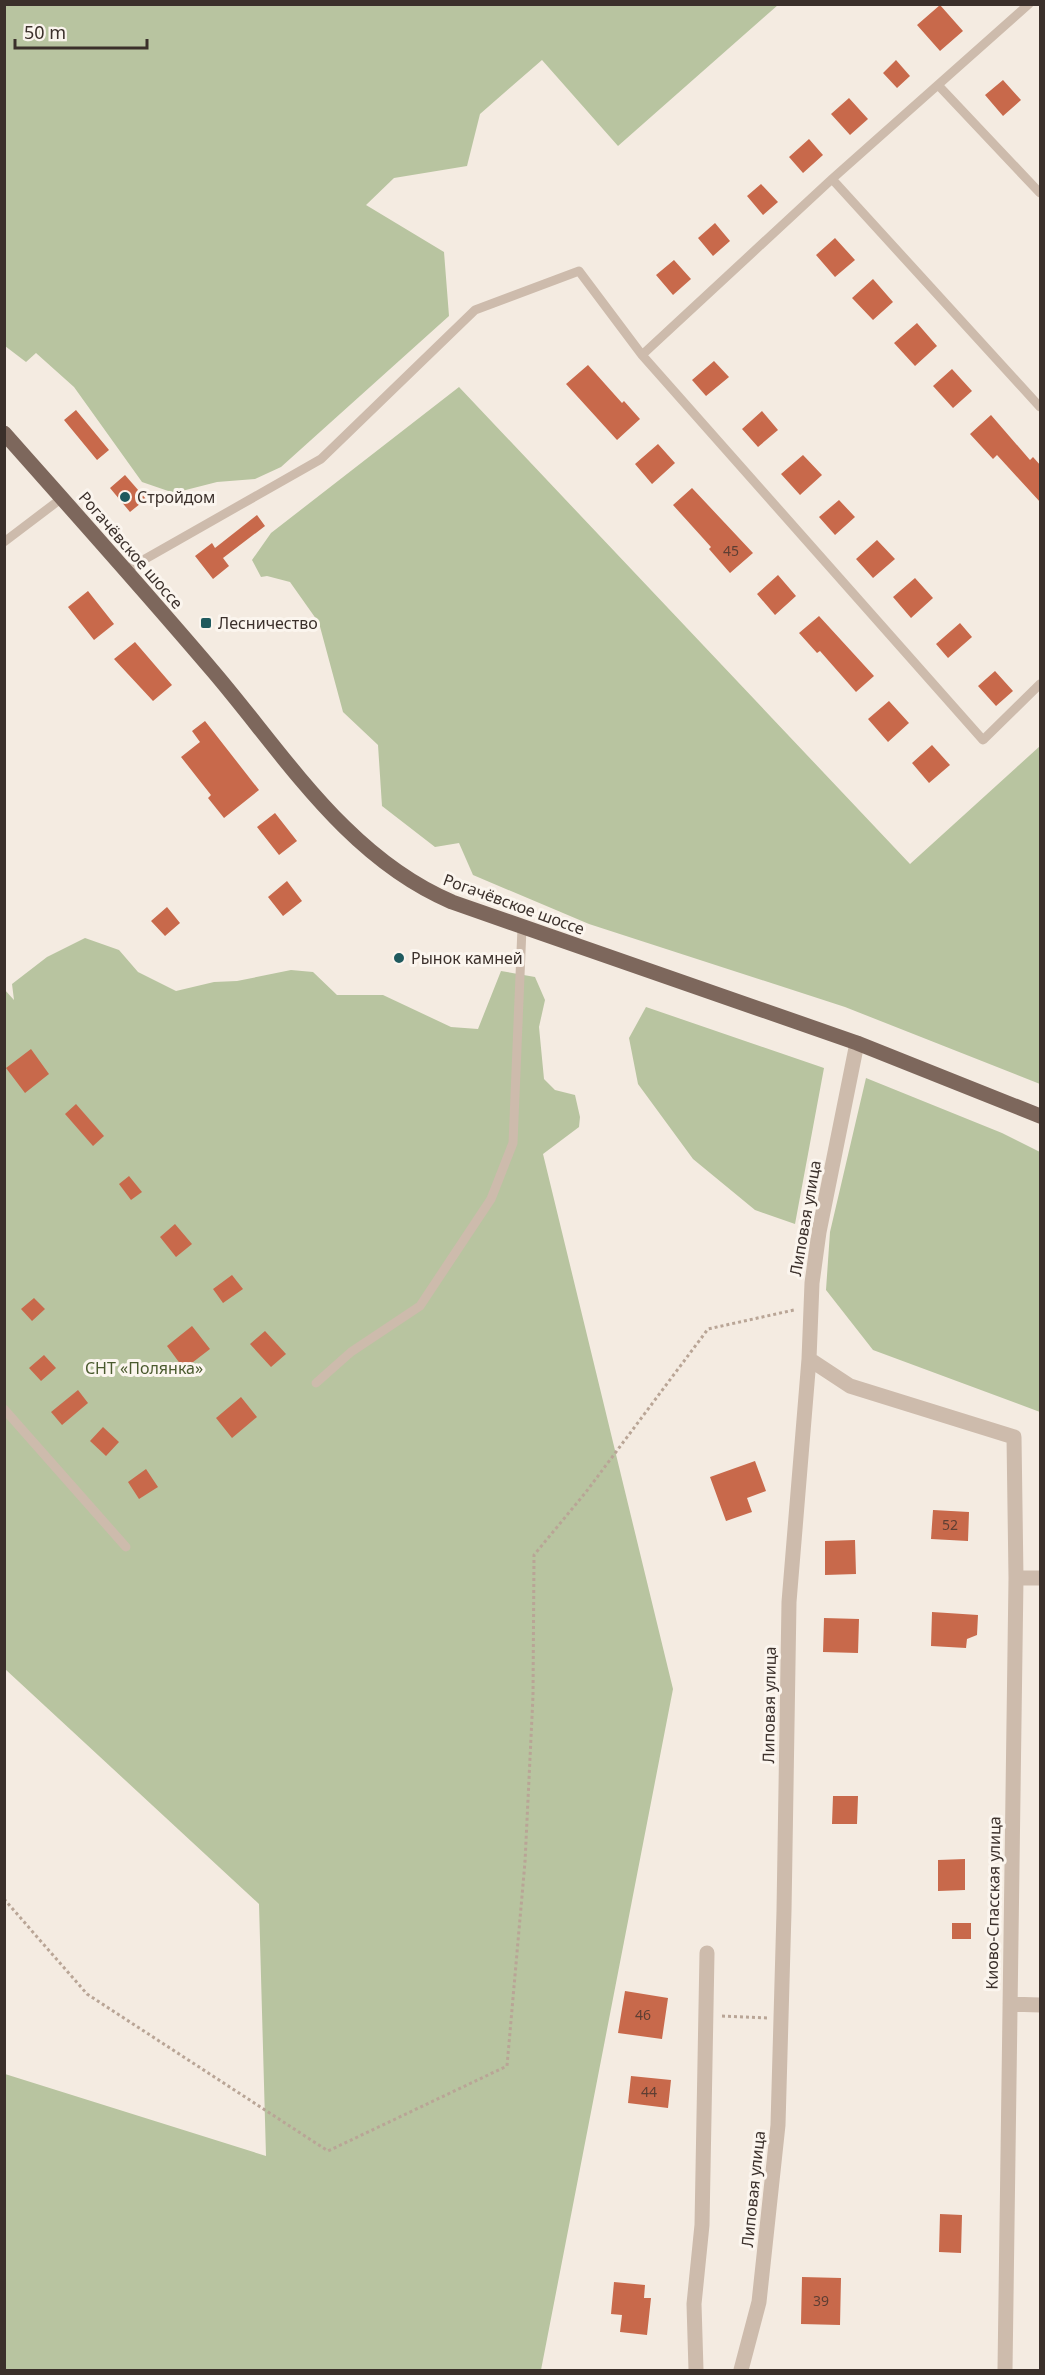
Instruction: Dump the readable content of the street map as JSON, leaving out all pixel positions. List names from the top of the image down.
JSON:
{
  "streets": {
    "main road": ["Рогачёвское шоссе"],
    "street": ["Липовая улица", "Киово-Спасская улица"]
  },
  "crossings": [
    ["Рогачёвское шоссе", "Липовая улица"],
    ["Липовая улица", "Киово-Спасская улица"]
  ],
  "parks": ["СНТ «Полянка»"],
  "places": {
    "other": ["Стройдом", "Рынок камней"],
    "transit": ["Лесничество"]
  },
  "house_numbers": [
    "45",
    "52",
    "46",
    "44",
    "39"
  ],
  "scale_bar": "50 m"
}
